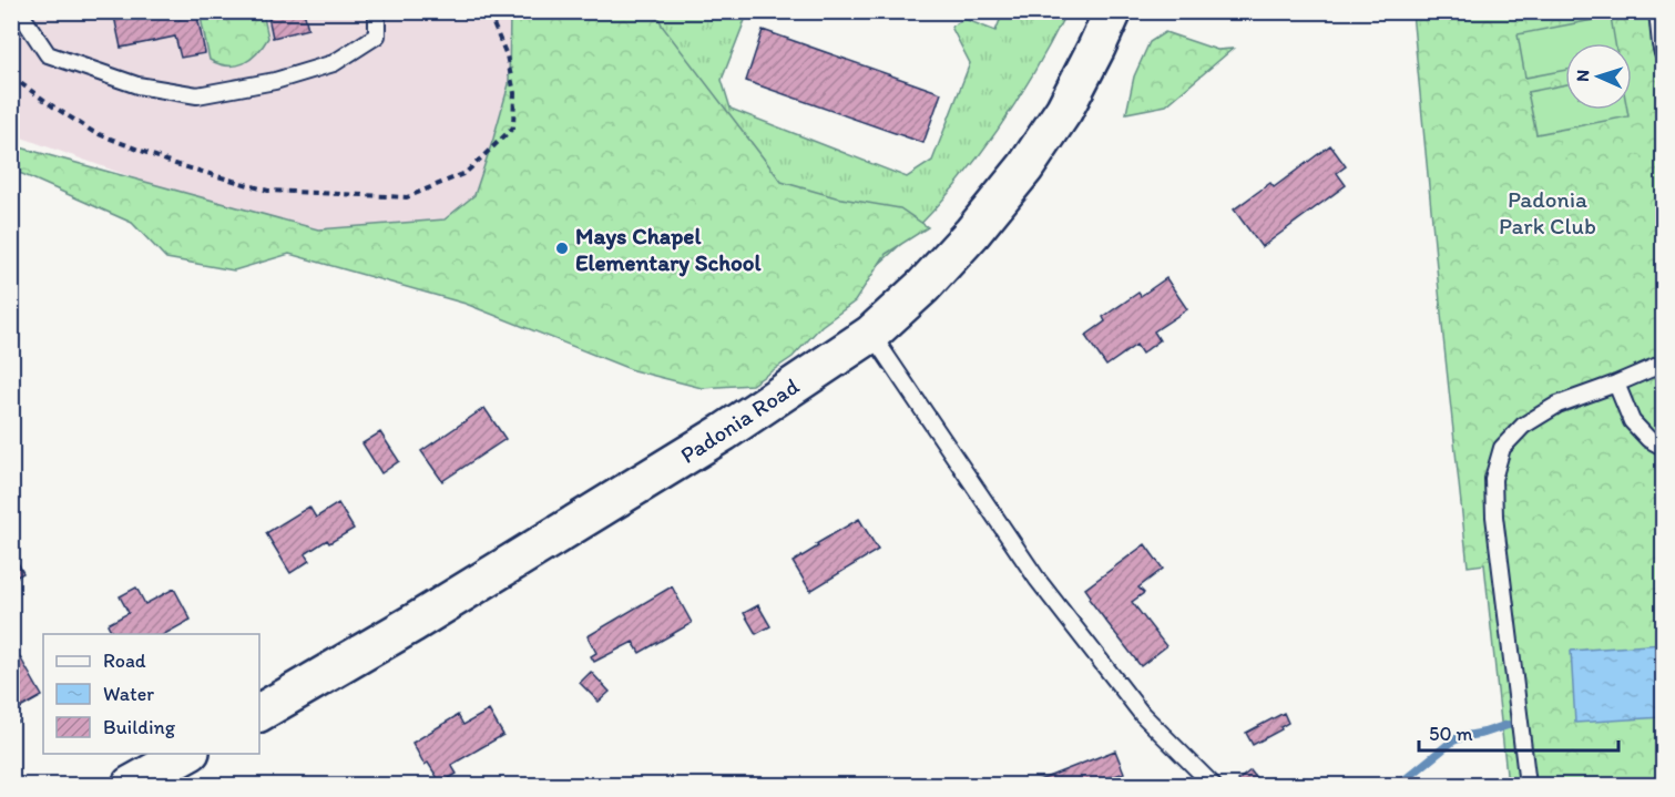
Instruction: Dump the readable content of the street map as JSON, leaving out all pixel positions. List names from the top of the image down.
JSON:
{
  "streets": {
    "main road": ["Padonia Road"]
  },
  "parks": ["Padonia Park Club"],
  "places": ["Mays Chapel Elementary School"],
  "legend": ["Road", "Water", "Building"],
  "scale_bar": "50 m",
  "north": "left"
}
